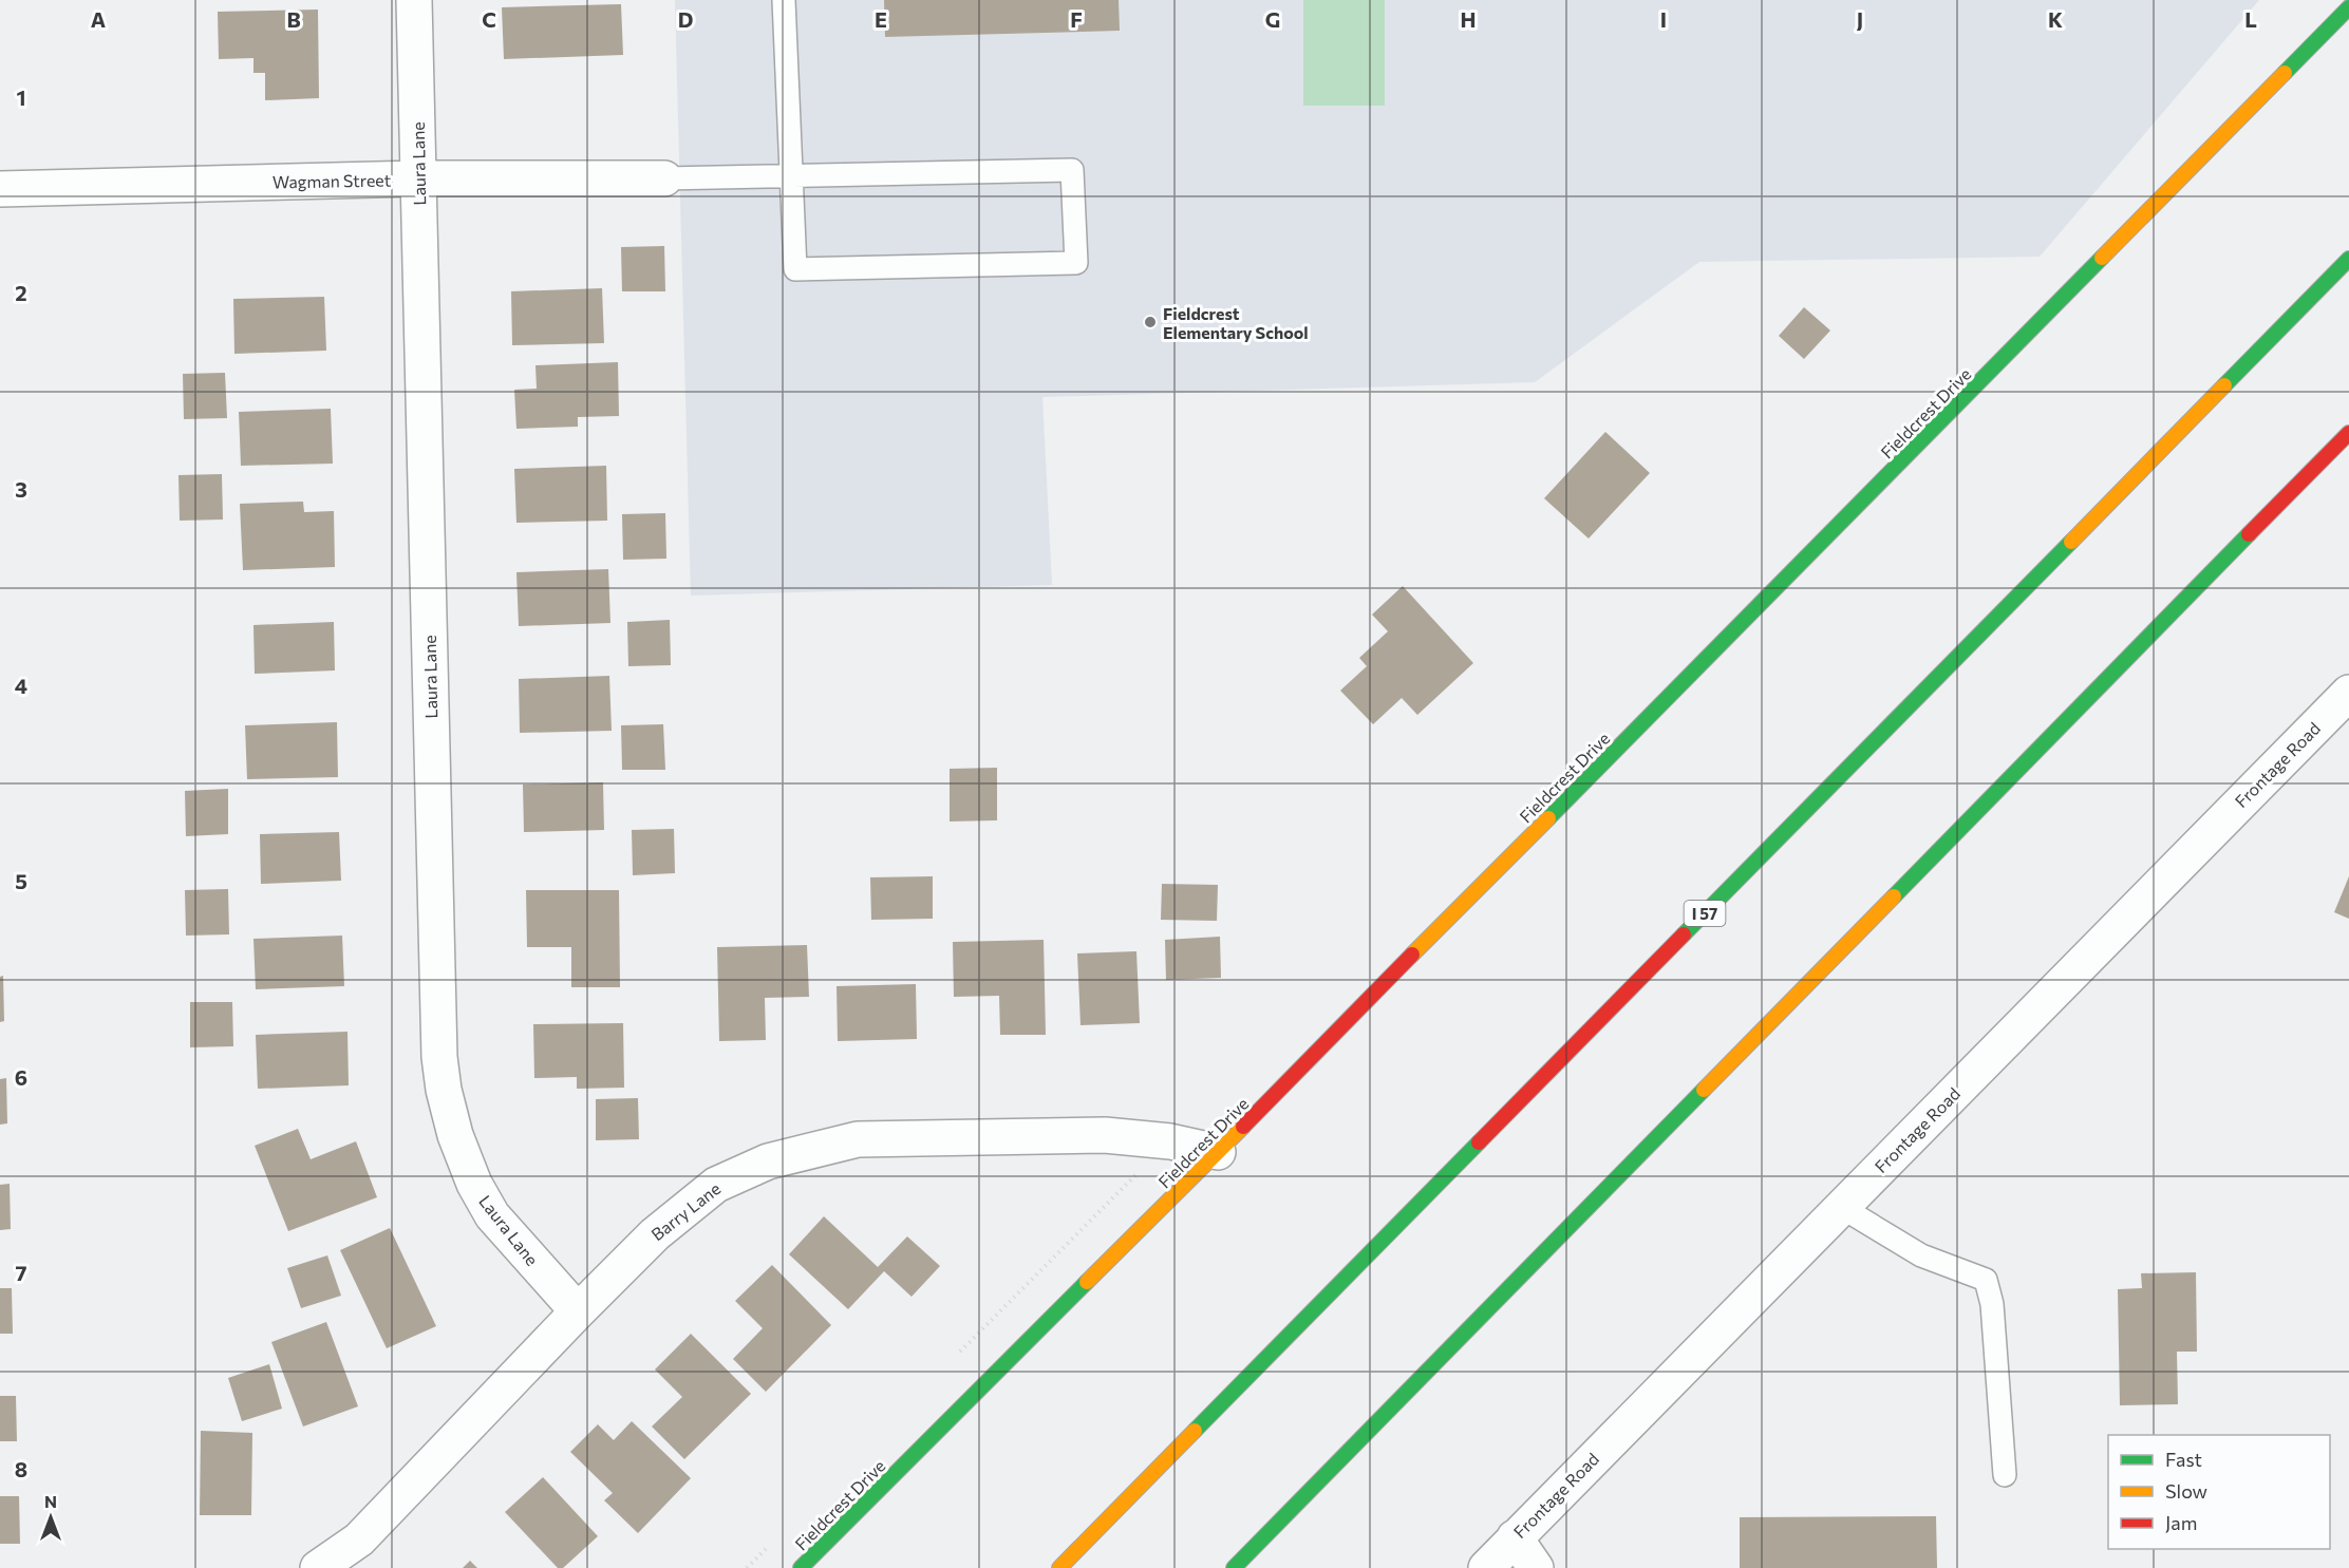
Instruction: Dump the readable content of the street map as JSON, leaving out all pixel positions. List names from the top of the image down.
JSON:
{
  "streets": {
    "main road": ["Fieldcrest Drive", "I 57"],
    "street": [
      "Laura Lane",
      "Wagman Street",
      "Frontage Road",
      "Barry Lane"
    ]
  },
  "crossings": [
    ["Laura Lane", "Wagman Street"],
    ["Laura Lane", "Barry Lane"],
    ["Fieldcrest Drive", "Barry Lane"]
  ],
  "places": ["Fieldcrest Elementary School"],
  "legend": ["Fast", "Slow", "Jam"],
  "north": "top",
  "grid": {
    "columns": [
      "A",
      "B",
      "C",
      "D",
      "E",
      "F",
      "G",
      "H",
      "I",
      "J",
      "K",
      "L"
    ],
    "rows": [
      "1",
      "2",
      "3",
      "4",
      "5",
      "6",
      "7",
      "8"
    ]
  }
}
